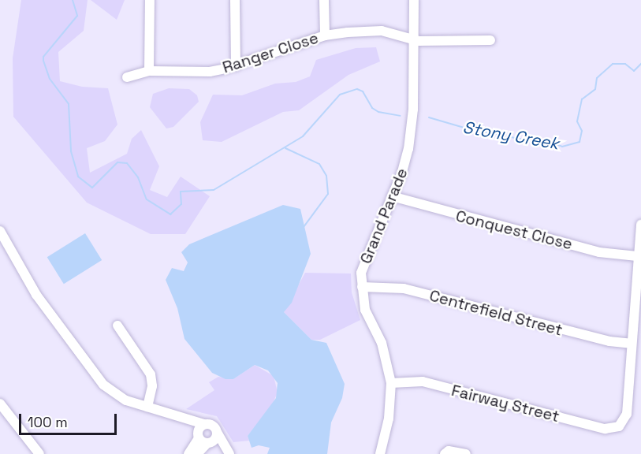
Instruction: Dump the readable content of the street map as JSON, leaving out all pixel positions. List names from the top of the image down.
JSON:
{
  "streets": {
    "street": [
      "Ranger Close",
      "Grand Parade",
      "Conquest Close",
      "Centrefield Street",
      "Fairway Street"
    ]
  },
  "crossings": [
    ["Ranger Close", "Grand Parade"],
    ["Grand Parade", "Conquest Close"],
    ["Grand Parade", "Centrefield Street"],
    ["Grand Parade", "Fairway Street"],
    ["Centrefield Street", "Fairway Street"]
  ],
  "water": ["Stony Creek"],
  "scale_bar": "100 m"
}
